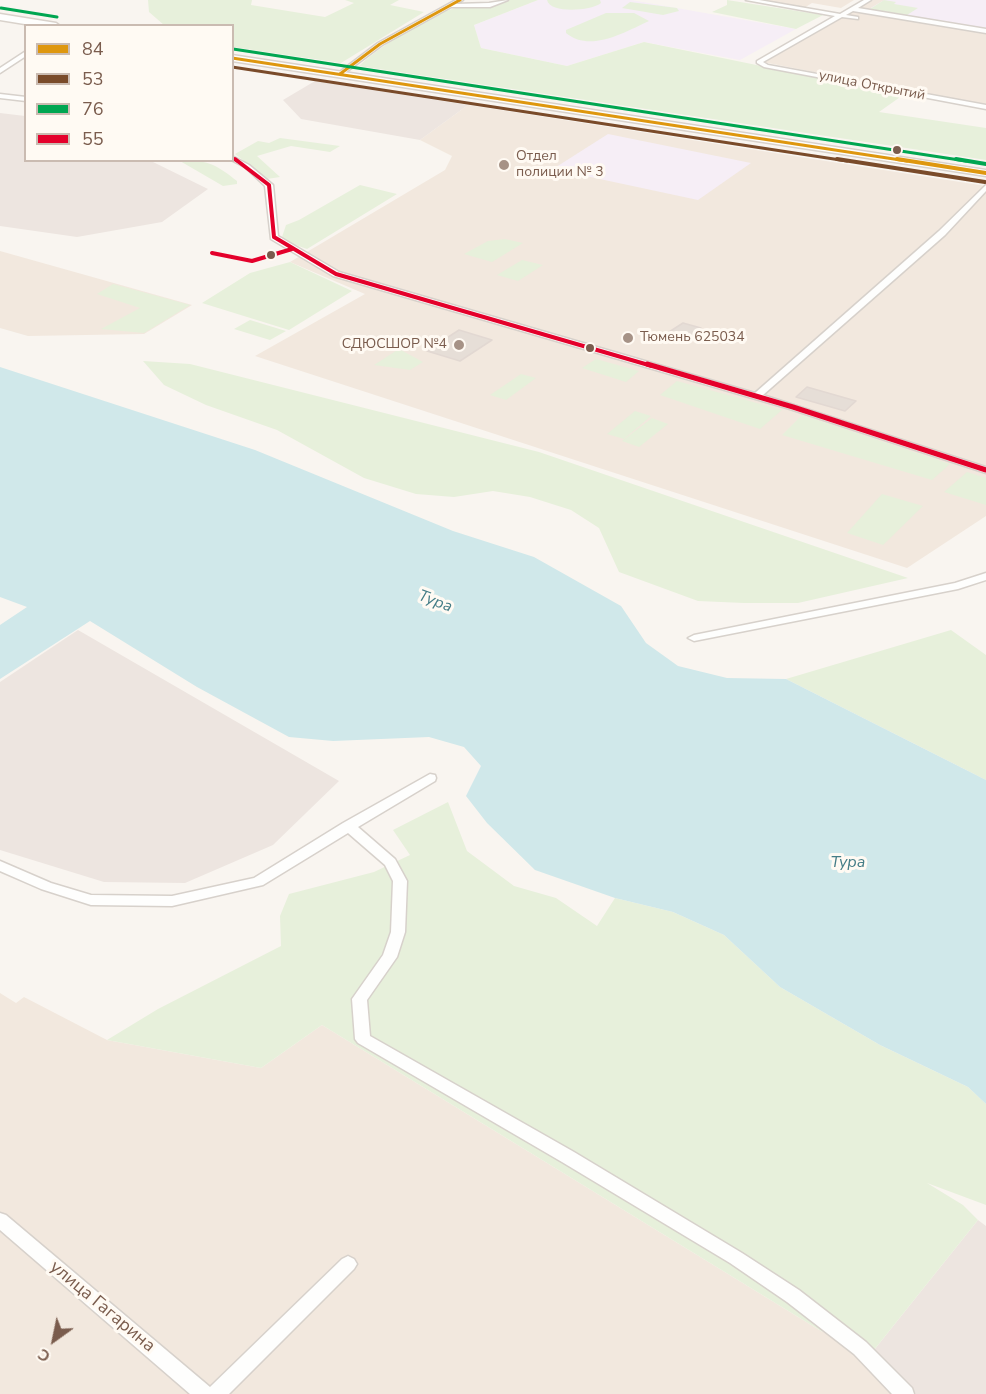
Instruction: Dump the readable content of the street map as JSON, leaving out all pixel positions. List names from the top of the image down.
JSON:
{
  "streets": {
    "street": ["улица Открытий", "улица Гагарина"]
  },
  "water": ["Тура"],
  "places": ["Отдел полиции № 3", "Тюмень 625034", "СДЮСШОР №4"],
  "lines": [
    "transit line 84",
    "transit line 76",
    "transit line 53",
    "transit line 55"
  ],
  "legend": [
    "84",
    "53",
    "76",
    "55"
  ],
  "north": "bottom left"
}
